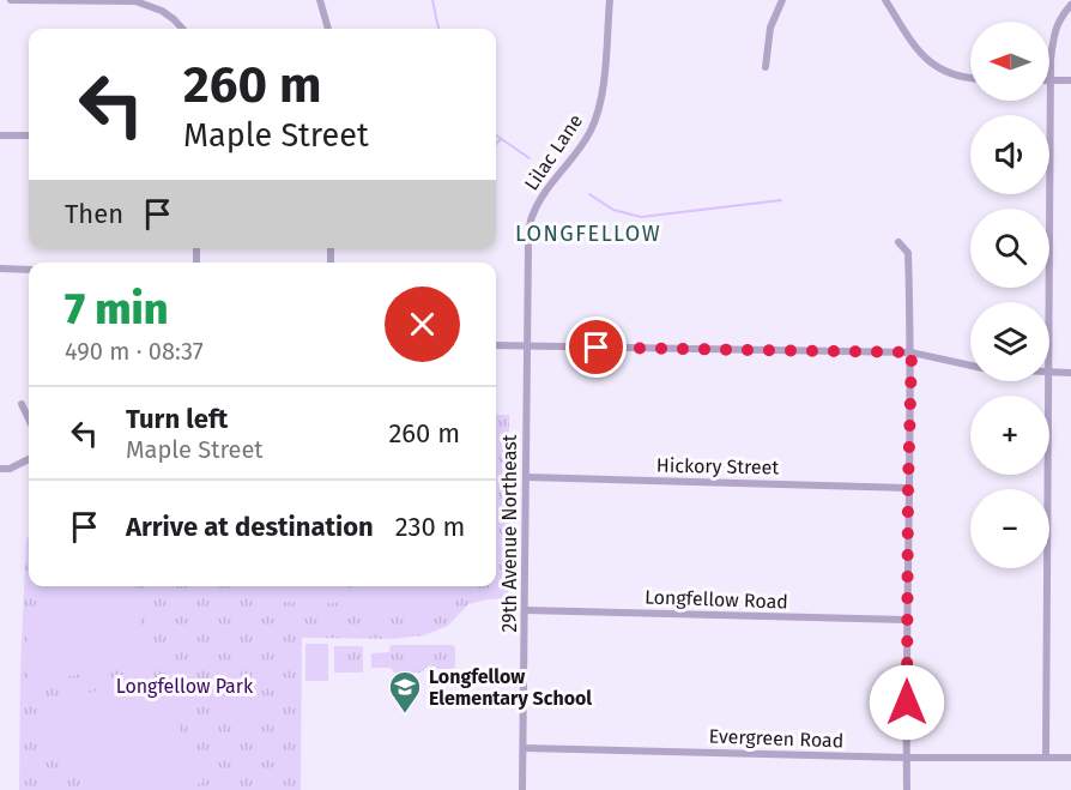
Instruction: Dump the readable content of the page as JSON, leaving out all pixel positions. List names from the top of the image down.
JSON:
{
  "streets": {
    "street": [
      "Lilac Lane",
      "Hickory Street",
      "29th Avenue Northeast",
      "Longfellow Road",
      "Evergreen Road"
    ]
  },
  "crossings": [
    ["Lilac Lane", "29th Avenue Northeast"],
    ["Hickory Street", "29th Avenue Northeast"],
    ["29th Avenue Northeast", "Longfellow Road"],
    ["29th Avenue Northeast", "Evergreen Road"]
  ],
  "districts": ["LONGFELLOW"],
  "parks": ["Longfellow Park"],
  "places": {
    "school or university": ["Longfellow Elementary School"]
  },
  "north": "left",
  "page": {
    "map_buttons": ["+", "−"],
    "turn": ["260 m", "Maple Street"],
    "then": "Then",
    "heading": ["7 min", "490 m · 08:37"],
    "list": [
      {
        "name": "Turn left",
        "note": "Maple Street",
        "value": "260 m"
      },
      {
        "name": "Arrive at destination",
        "value": "230 m"
      }
    ]
  }
}
